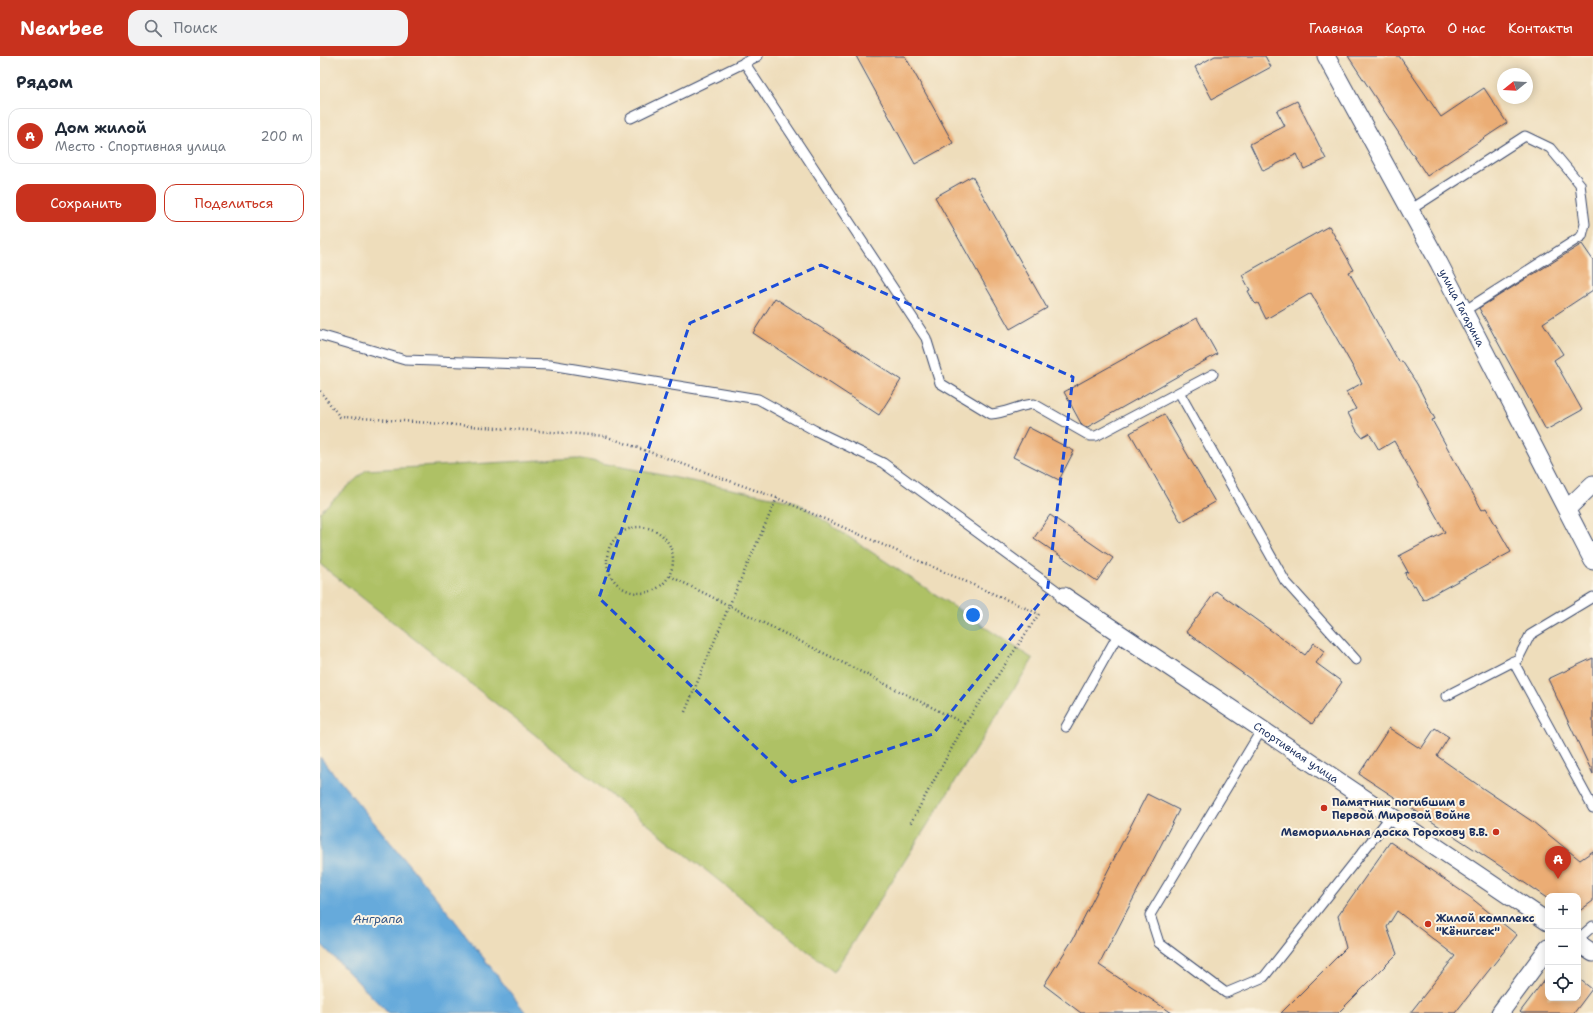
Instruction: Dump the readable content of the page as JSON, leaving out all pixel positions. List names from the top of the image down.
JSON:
{
  "streets": {
    "street": ["улица Гагарина", "Спортивная улица"]
  },
  "water": ["Анграпа"],
  "places": ["Памятник погибшим в Первой Мировой Войне", "Мемориальная доска Горохову В.В.", "Жилой комплекс \"Кёнигсек\""],
  "north": "left",
  "page": {
    "header": "Nearbee",
    "search": "Поиск",
    "nav": [
      "Главная",
      "Карта",
      "О нас",
      "Контакты"
    ],
    "heading": "Рядом",
    "list": [
      {
        "mark": "A",
        "name": "Дом жилой",
        "note": "Место · Спортивная улица",
        "value": "200 m"
      }
    ],
    "buttons": ["Сохранить", "Поделиться"],
    "pins": "A",
    "map_buttons": ["+", "−"]
  }
}
